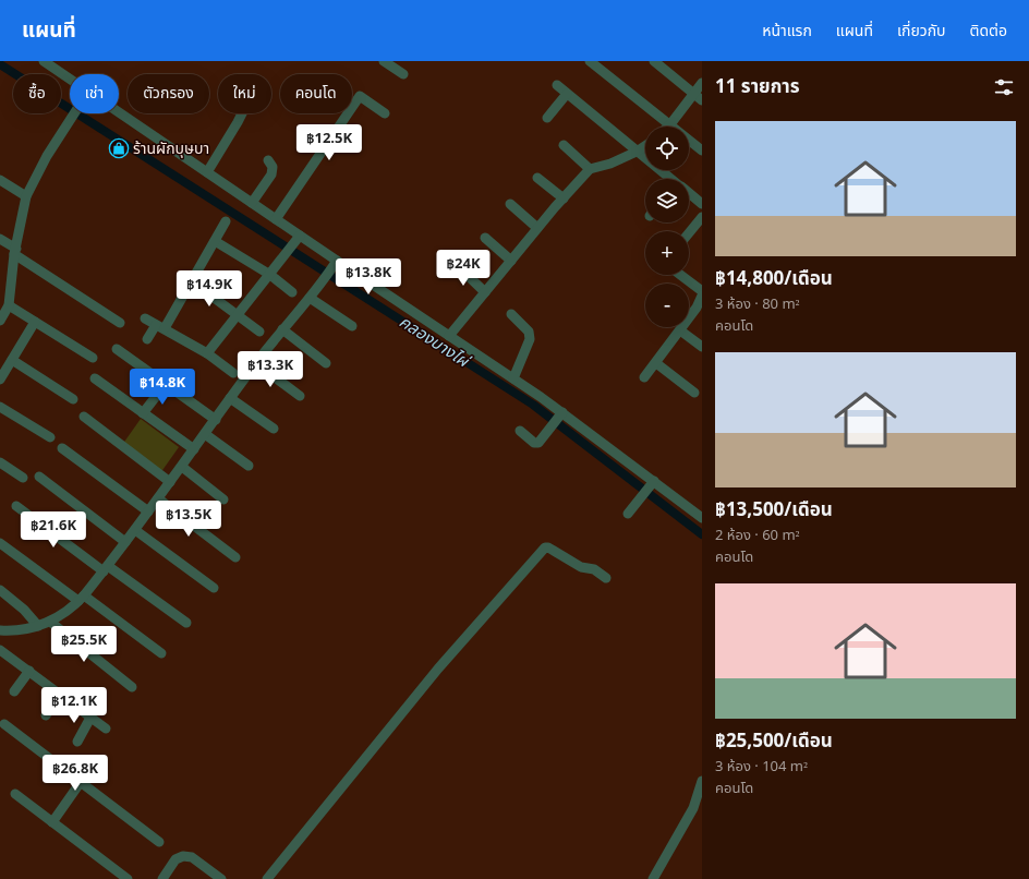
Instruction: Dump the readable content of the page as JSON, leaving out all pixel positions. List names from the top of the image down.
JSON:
{
  "water": ["คลองบางไผ่"],
  "places": {
    "shop": ["ร้านผักบุษบา"]
  },
  "page": {
    "header": "แผนที่",
    "nav": [
      "หน้าแรก",
      "แผนที่",
      "เกี่ยวกับ",
      "ติดต่อ"
    ],
    "heading": "11 รายการ",
    "chip": [
      "ซื้อ",
      "เช่า",
      "ตัวกรอง",
      "ใหม่",
      "คอนโด"
    ],
    "list": [
      {
        "name": "฿14,800/เดือน",
        "note": "3 ห้อง · 80 m² · คอนโด"
      },
      {
        "name": "฿13,500/เดือน",
        "note": "2 ห้อง · 60 m² · คอนโด"
      },
      {
        "name": "฿25,500/เดือน",
        "note": "3 ห้อง · 104 m² · คอนโด"
      }
    ],
    "price": [
      "฿12.5K",
      "฿24K",
      "฿13.8K",
      "฿14.9K",
      "฿13.3K",
      "฿14.8K",
      "฿13.5K",
      "฿21.6K",
      "฿25.5K",
      "฿12.1K",
      "฿26.8K"
    ],
    "map_buttons": ["+", "−"]
  }
}
